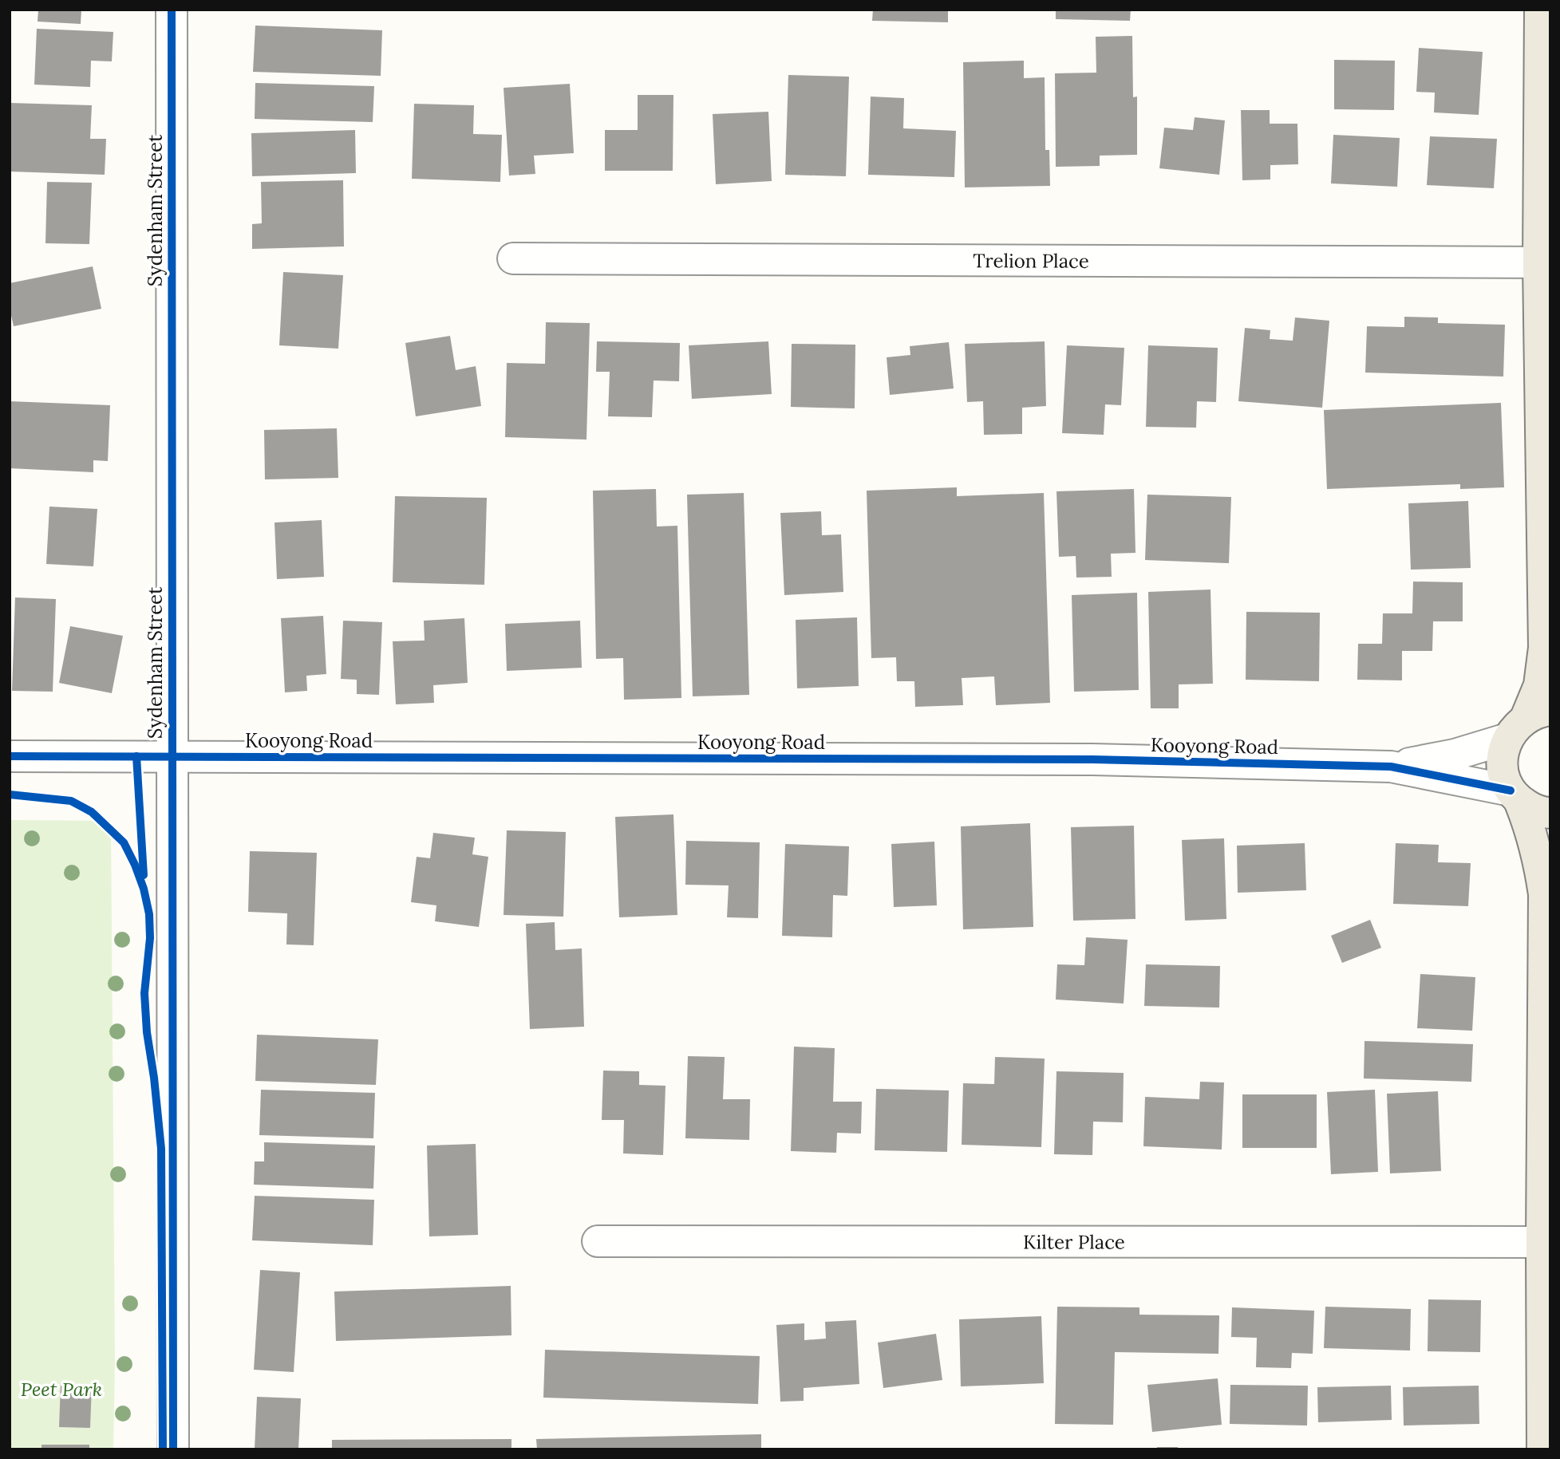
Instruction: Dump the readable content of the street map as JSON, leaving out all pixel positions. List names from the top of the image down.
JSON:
{
  "streets": {
    "street": [
      "Sydenham Street",
      "Trelion Place",
      "Kooyong Road",
      "Kilter Place"
    ]
  },
  "crossings": [
    ["Sydenham Street", "Kooyong Road"]
  ],
  "parks": ["Peet Park"]
}
